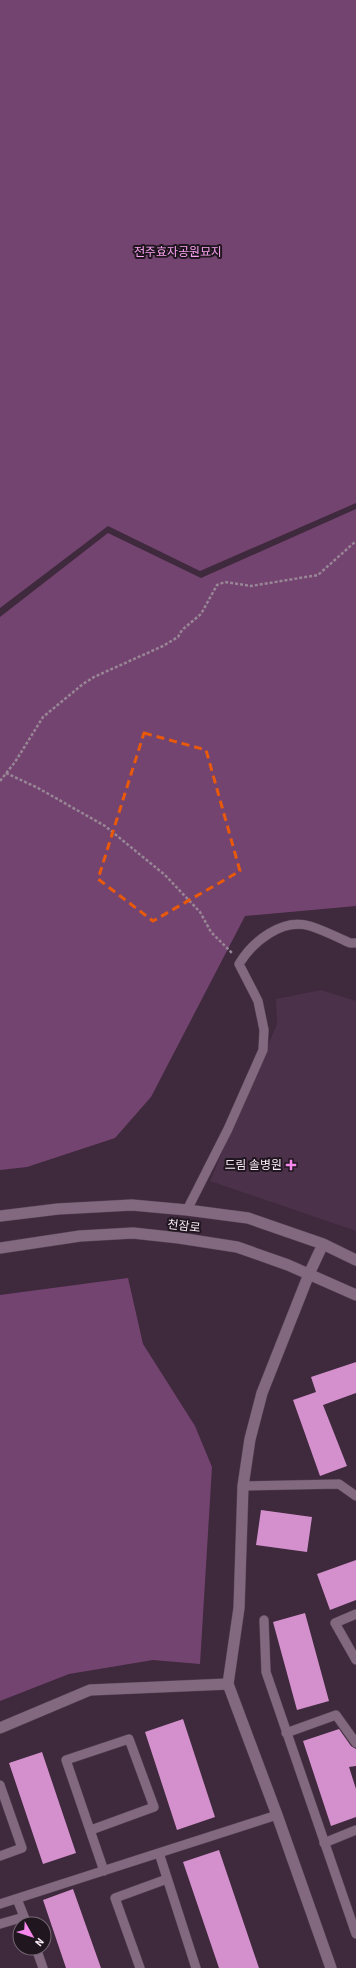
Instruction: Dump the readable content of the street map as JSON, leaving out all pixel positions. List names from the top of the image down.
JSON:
{
  "streets": {
    "street": ["천잠로"]
  },
  "parks": ["전주효자공원묘지"],
  "places": {
    "health": ["드림 솔병원"]
  },
  "north": "bottom right"
}
